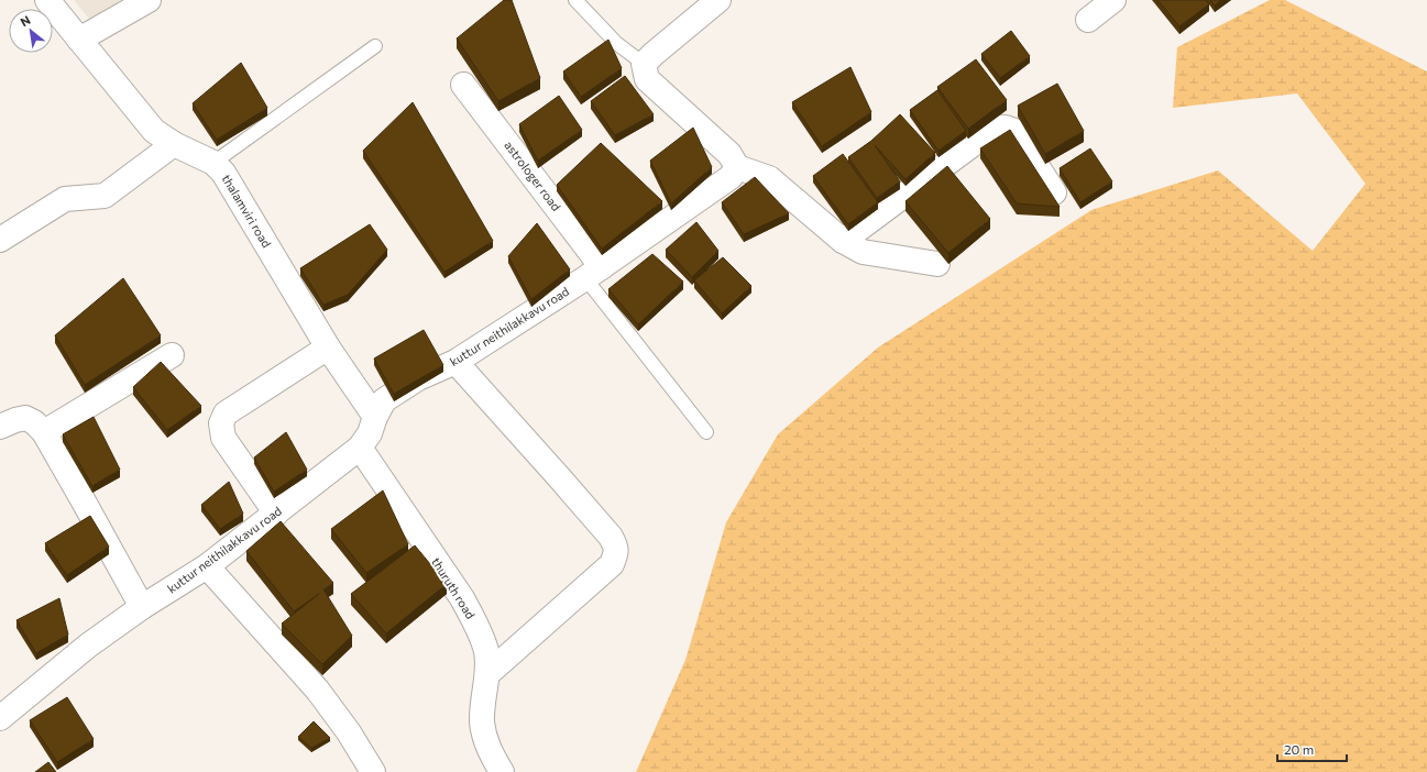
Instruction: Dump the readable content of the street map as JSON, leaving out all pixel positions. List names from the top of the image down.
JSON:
{
  "streets": {
    "street": [
      "astrologer road",
      "thalamviri road",
      "kuttur neithilakkavu road",
      "thuruth road"
    ]
  },
  "crossings": [
    ["astrologer road", "kuttur neithilakkavu road"],
    ["thalamviri road", "kuttur neithilakkavu road"],
    ["kuttur neithilakkavu road", "thuruth road"]
  ],
  "scale_bar": "20 m",
  "north": "top left"
}
